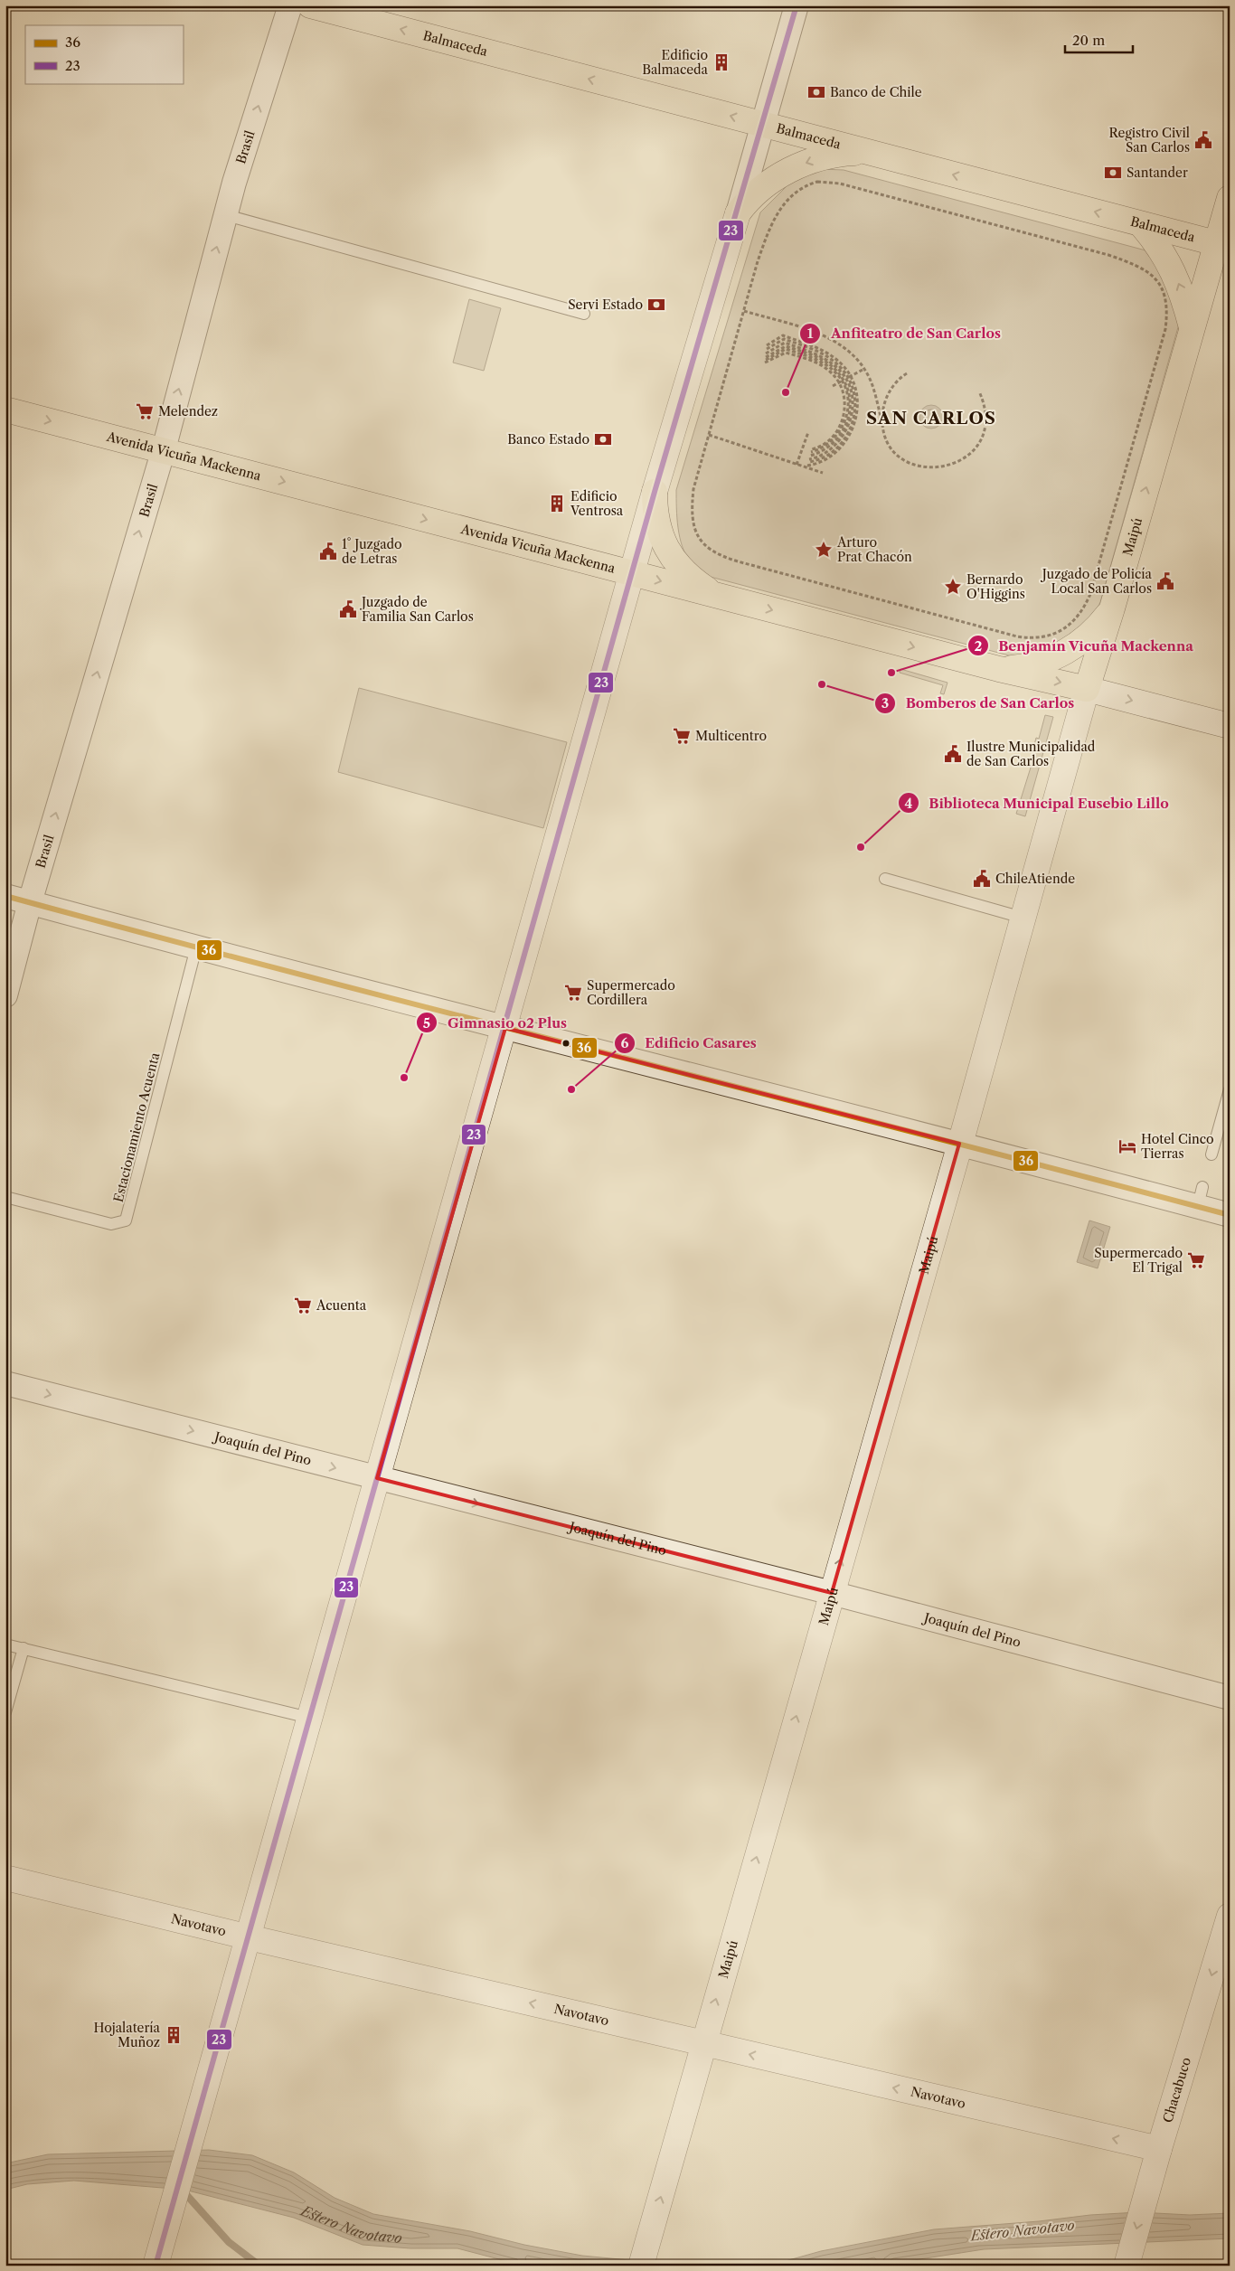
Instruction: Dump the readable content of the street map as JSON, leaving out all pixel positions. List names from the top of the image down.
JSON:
{
  "streets": {
    "main road": ["Balmaceda", "Avenida Vicuña Mackenna", "Maipú"],
    "street": [
      "Brasil",
      "Joaquín del Pino",
      "Navotavo",
      "Chacabuco"
    ],
    "lane": ["Estacionamiento Acuenta"]
  },
  "crossings": [
    ["Balmaceda", "Maipú"],
    ["Brasil", "Avenida Vicuña Mackenna"],
    ["Avenida Vicuña Mackenna", "Maipú"],
    ["Maipú", "Joaquín del Pino"],
    ["Maipú", "Navotavo"],
    ["Navotavo", "Chacabuco"]
  ],
  "one_way": [
    "Balmaceda",
    "Brasil",
    "Avenida Vicuña Mackenna",
    "Maipú",
    "Joaquín del Pino",
    "Navotavo",
    "Chacabuco"
  ],
  "districts": ["SAN CARLOS"],
  "water": ["Estero Navotavo"],
  "places": {
    "building": ["Edificio Balmaceda", "Edificio Ventrosa", "Hojalatería Muñoz"],
    "bank": [
      "Banco de Chile",
      "Santander",
      "Servi Estado",
      "Banco Estado"
    ],
    "public building": [
      "Registro Civil San Carlos",
      "1° Juzgado de Letras",
      "Juzgado de Policía Local San Carlos",
      "Juzgado de Familia San Carlos",
      "Ilustre Municipalidad de San Carlos",
      "ChileAtiende"
    ],
    "other": [
      "Anfiteatro de San Carlos",
      "Benjamín Vicuña Mackenna",
      "Bomberos de San Carlos",
      "Biblioteca Municipal Eusebio Lillo",
      "Gimnasio o2 Plus",
      "Edificio Casares"
    ],
    "supermarket": [
      "Melendez",
      "Multicentro",
      "Supermercado Cordillera",
      "Supermercado El Trigal",
      "Acuenta"
    ],
    "place": ["Arturo Prat Chacón", "Bernardo O'Higgins"],
    "hotel": ["Hotel Cinco Tierras"]
  },
  "lines": ["transit line 23", "transit line 36"],
  "legend": ["36", "23"],
  "scale_bar": "20 m"
}
